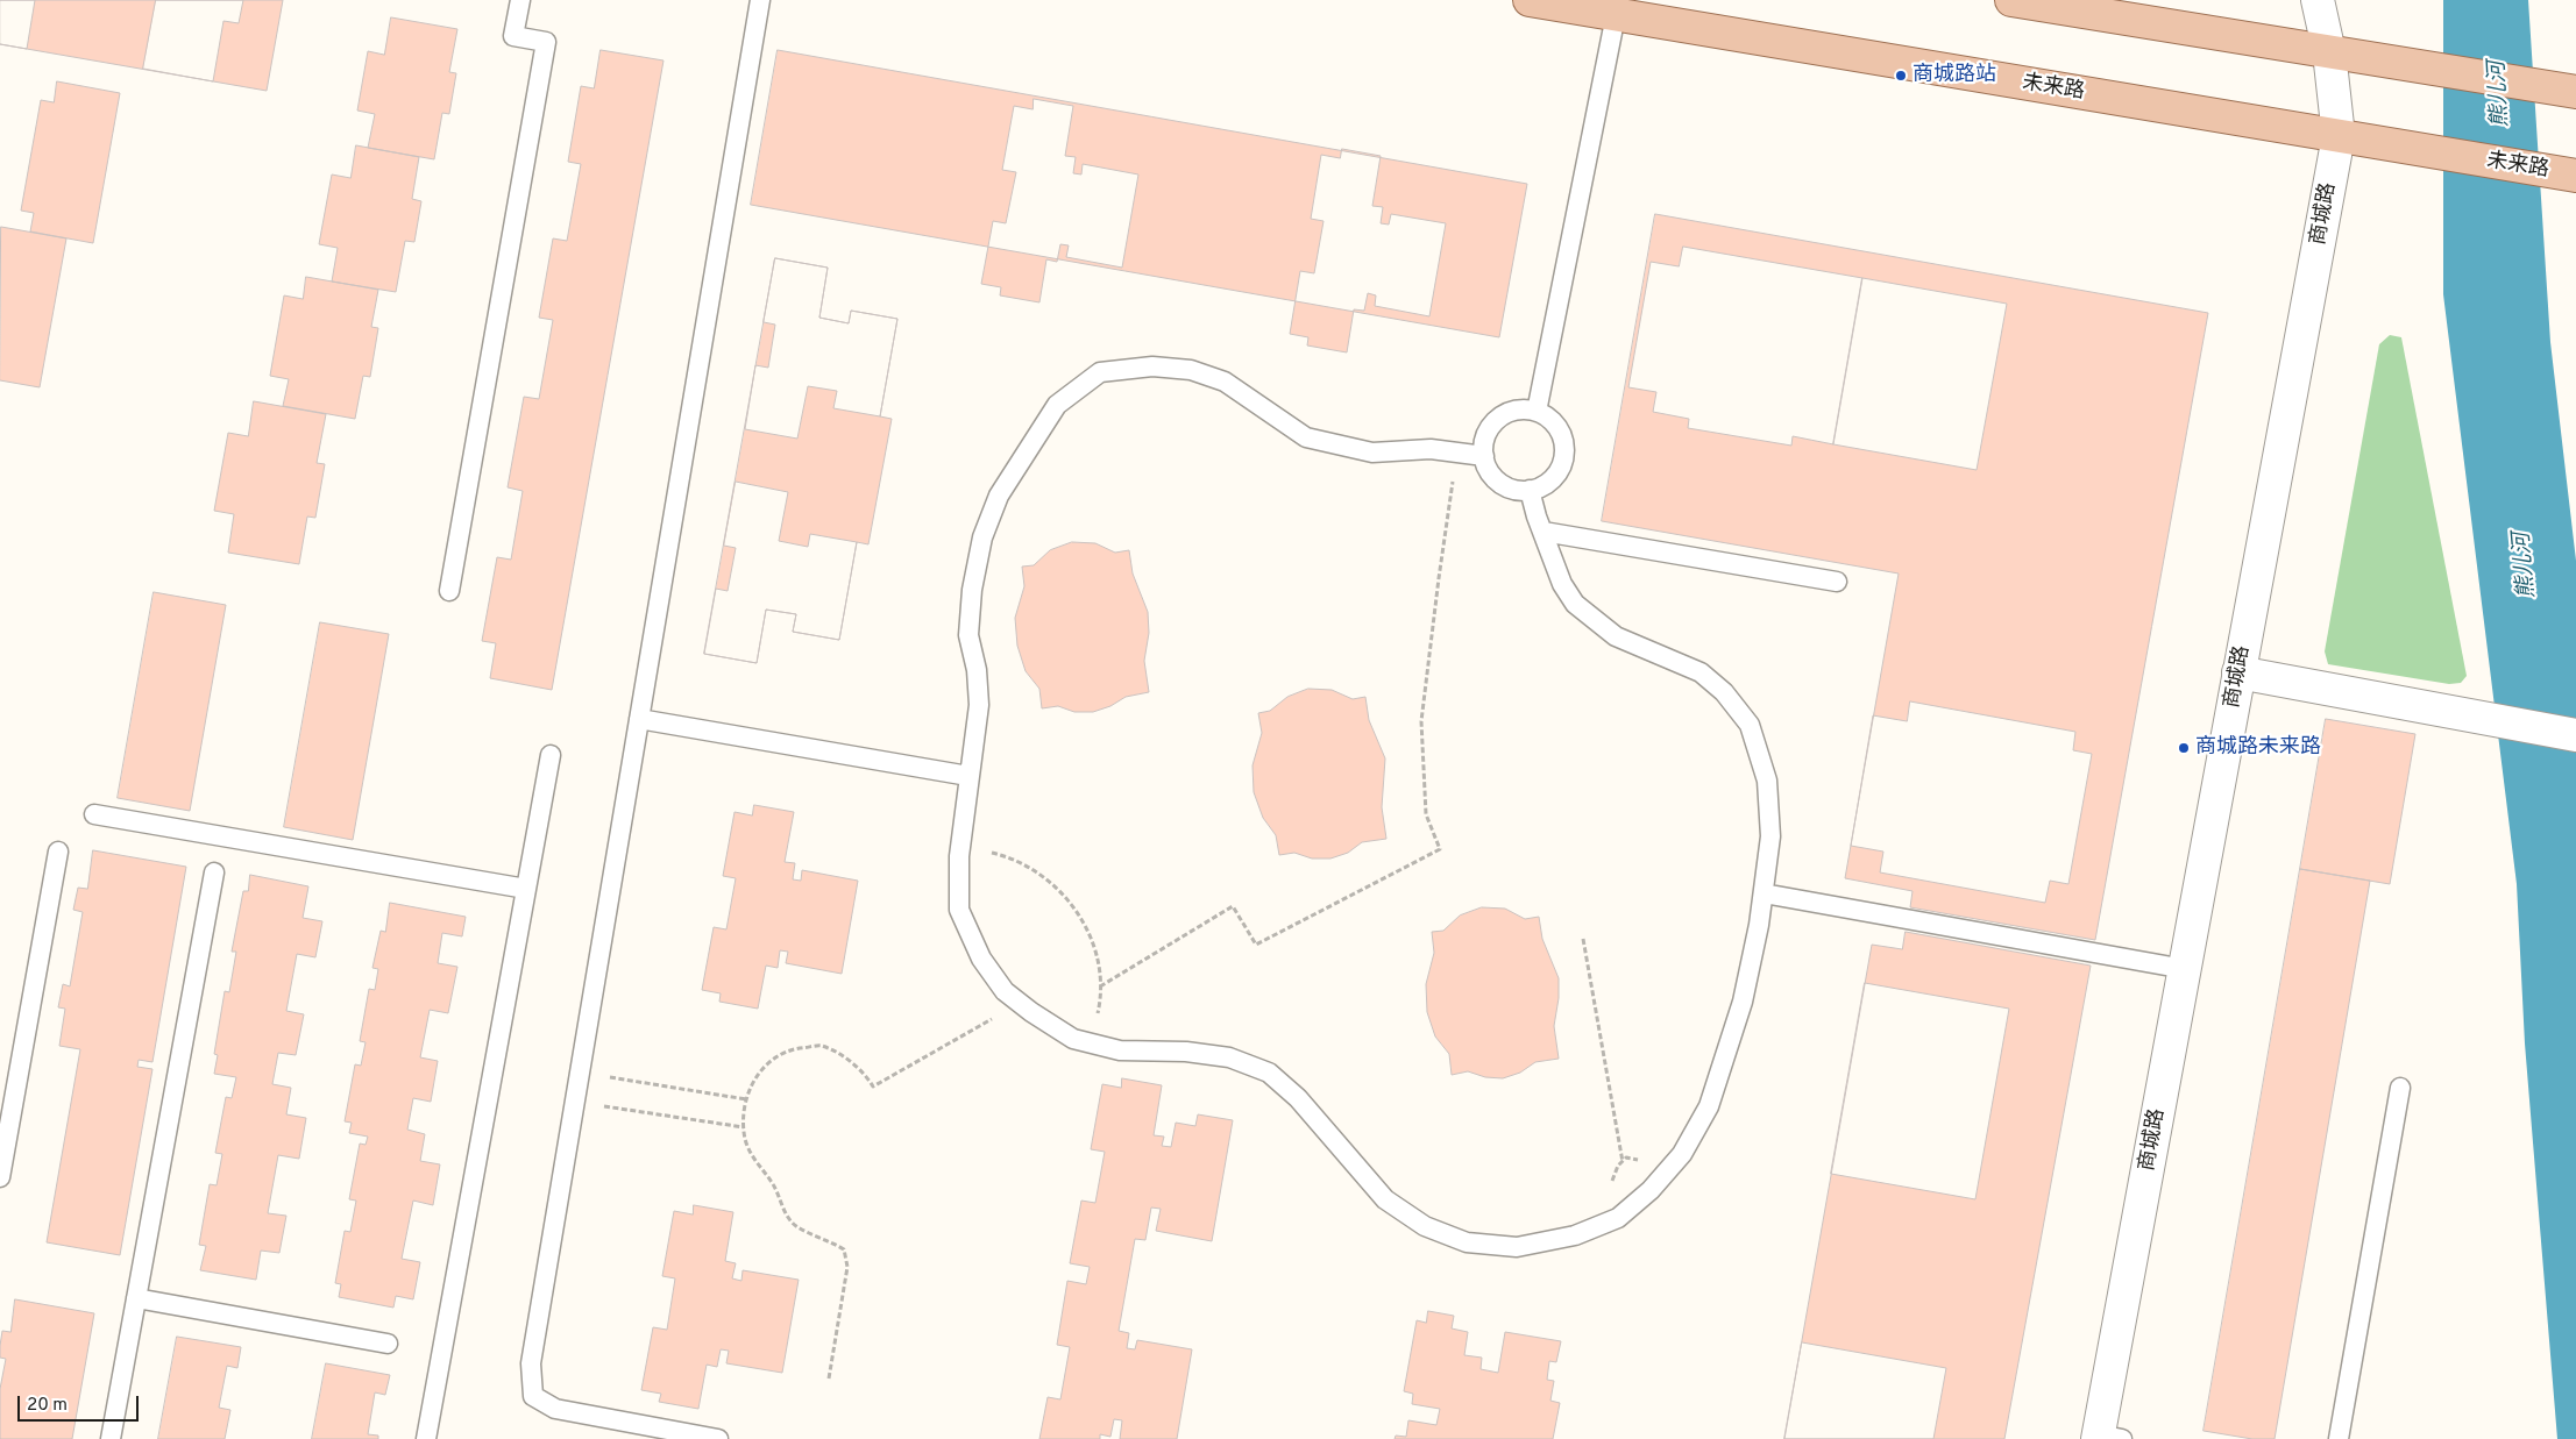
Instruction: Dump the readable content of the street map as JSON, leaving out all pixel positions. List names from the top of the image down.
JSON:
{
  "streets": {
    "main road": ["未来路"],
    "street": ["商城路"]
  },
  "crossings": [
    ["未来路", "商城路"]
  ],
  "water": ["熊儿河"],
  "places": ["商城路站", "商城路未来路"],
  "scale_bar": "20 m"
}
